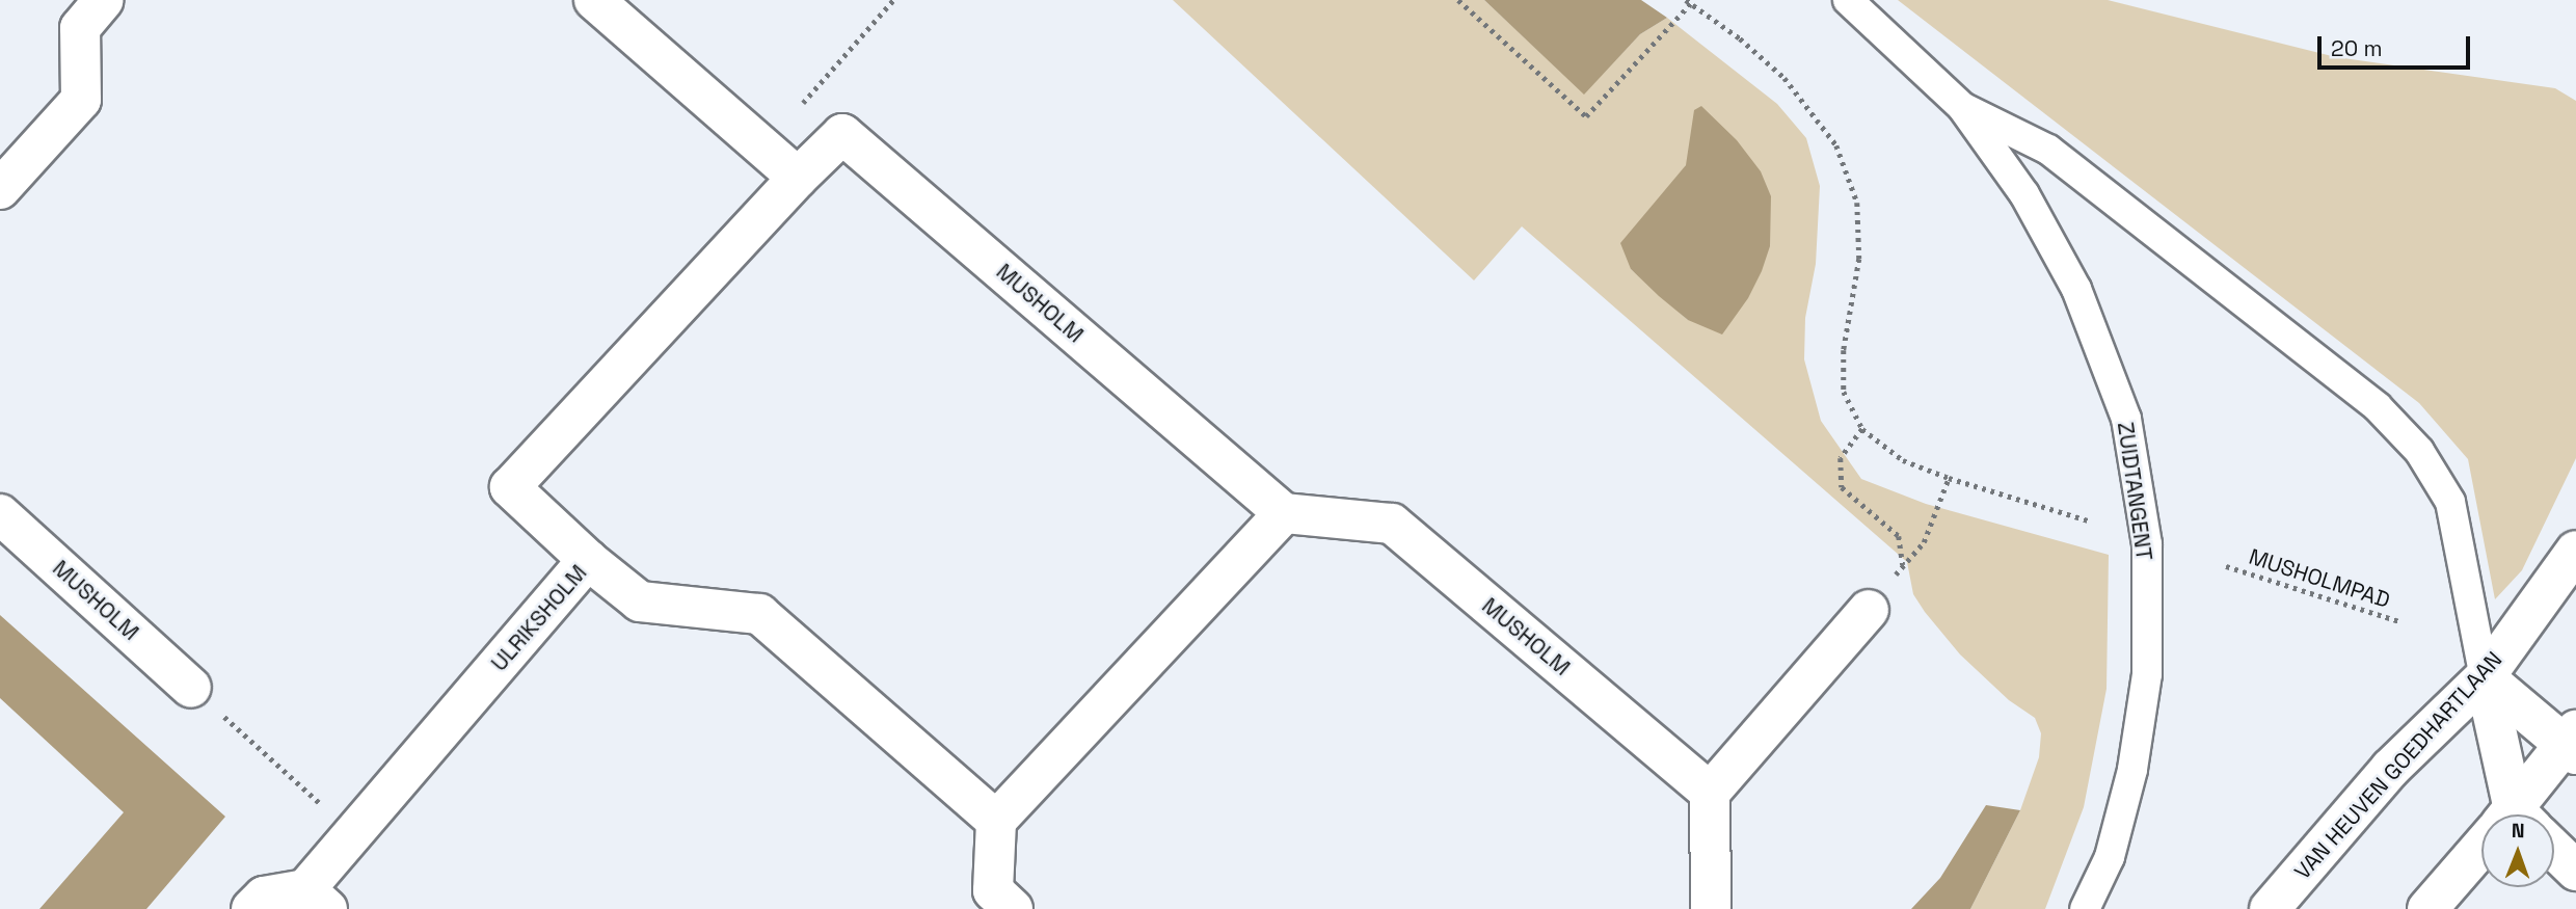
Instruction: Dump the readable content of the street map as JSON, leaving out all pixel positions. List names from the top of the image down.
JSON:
{
  "streets": {
    "street": ["MUSHOLM", "ULRIKSHOLM", "VAN HEUVEN GOEDHARTLAAN"],
    "lane": ["ZUIDTANGENT"],
    "path": ["MUSHOLMPAD"]
  },
  "crossings": [
    ["MUSHOLM", "ULRIKSHOLM"],
    ["ZUIDTANGENT", "VAN HEUVEN GOEDHARTLAAN"]
  ],
  "scale_bar": "20 m",
  "north": "top"
}
